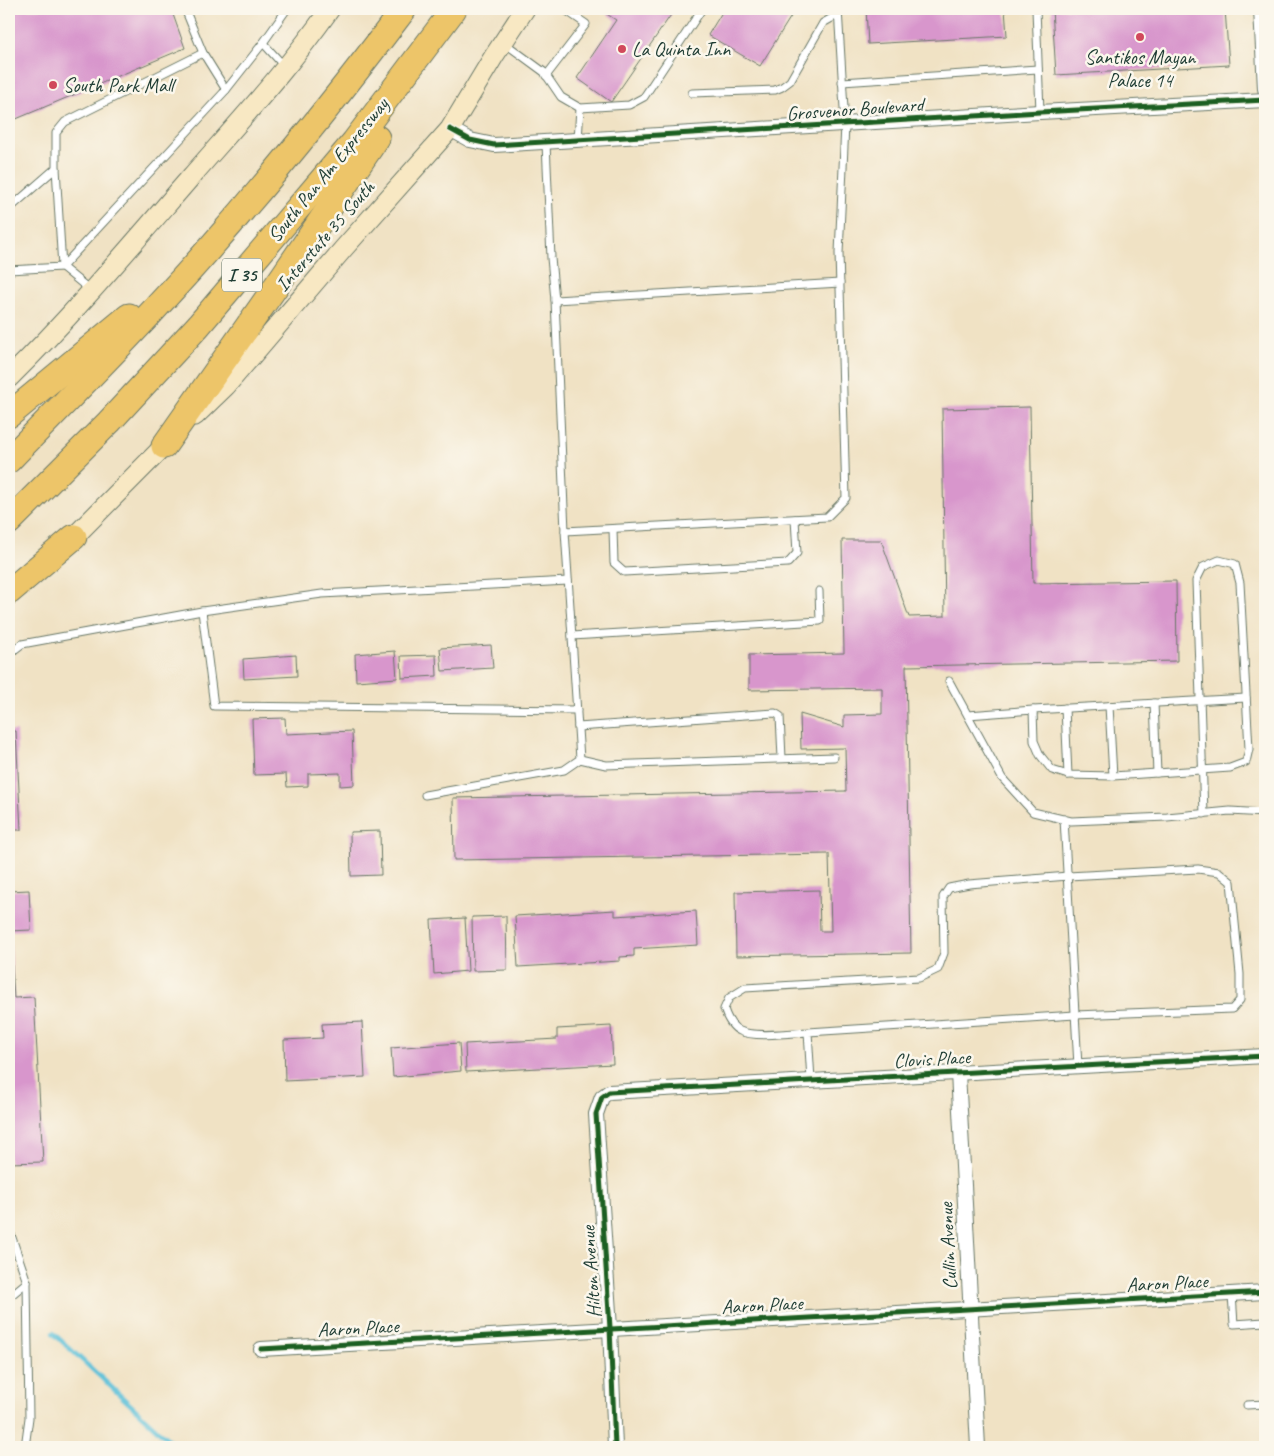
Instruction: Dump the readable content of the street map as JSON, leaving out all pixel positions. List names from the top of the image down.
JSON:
{
  "streets": {
    "highway": ["South Pan Am Expressway", "I 35"],
    "main road": ["Interstate 35 South"],
    "street": [
      "Grosvenor Boulevard",
      "Clovis Place",
      "Cullin Avenue",
      "Hilton Avenue",
      "Aaron Place"
    ]
  },
  "crossings": [
    ["Grosvenor Boulevard", "Interstate 35 South"],
    ["Clovis Place", "Cullin Avenue"],
    ["Clovis Place", "Hilton Avenue"],
    ["Cullin Avenue", "Aaron Place"],
    ["Hilton Avenue", "Aaron Place"]
  ],
  "places": ["Santikos Mayan Palace 14", "La Quinta Inn", "South Park Mall"]
}
